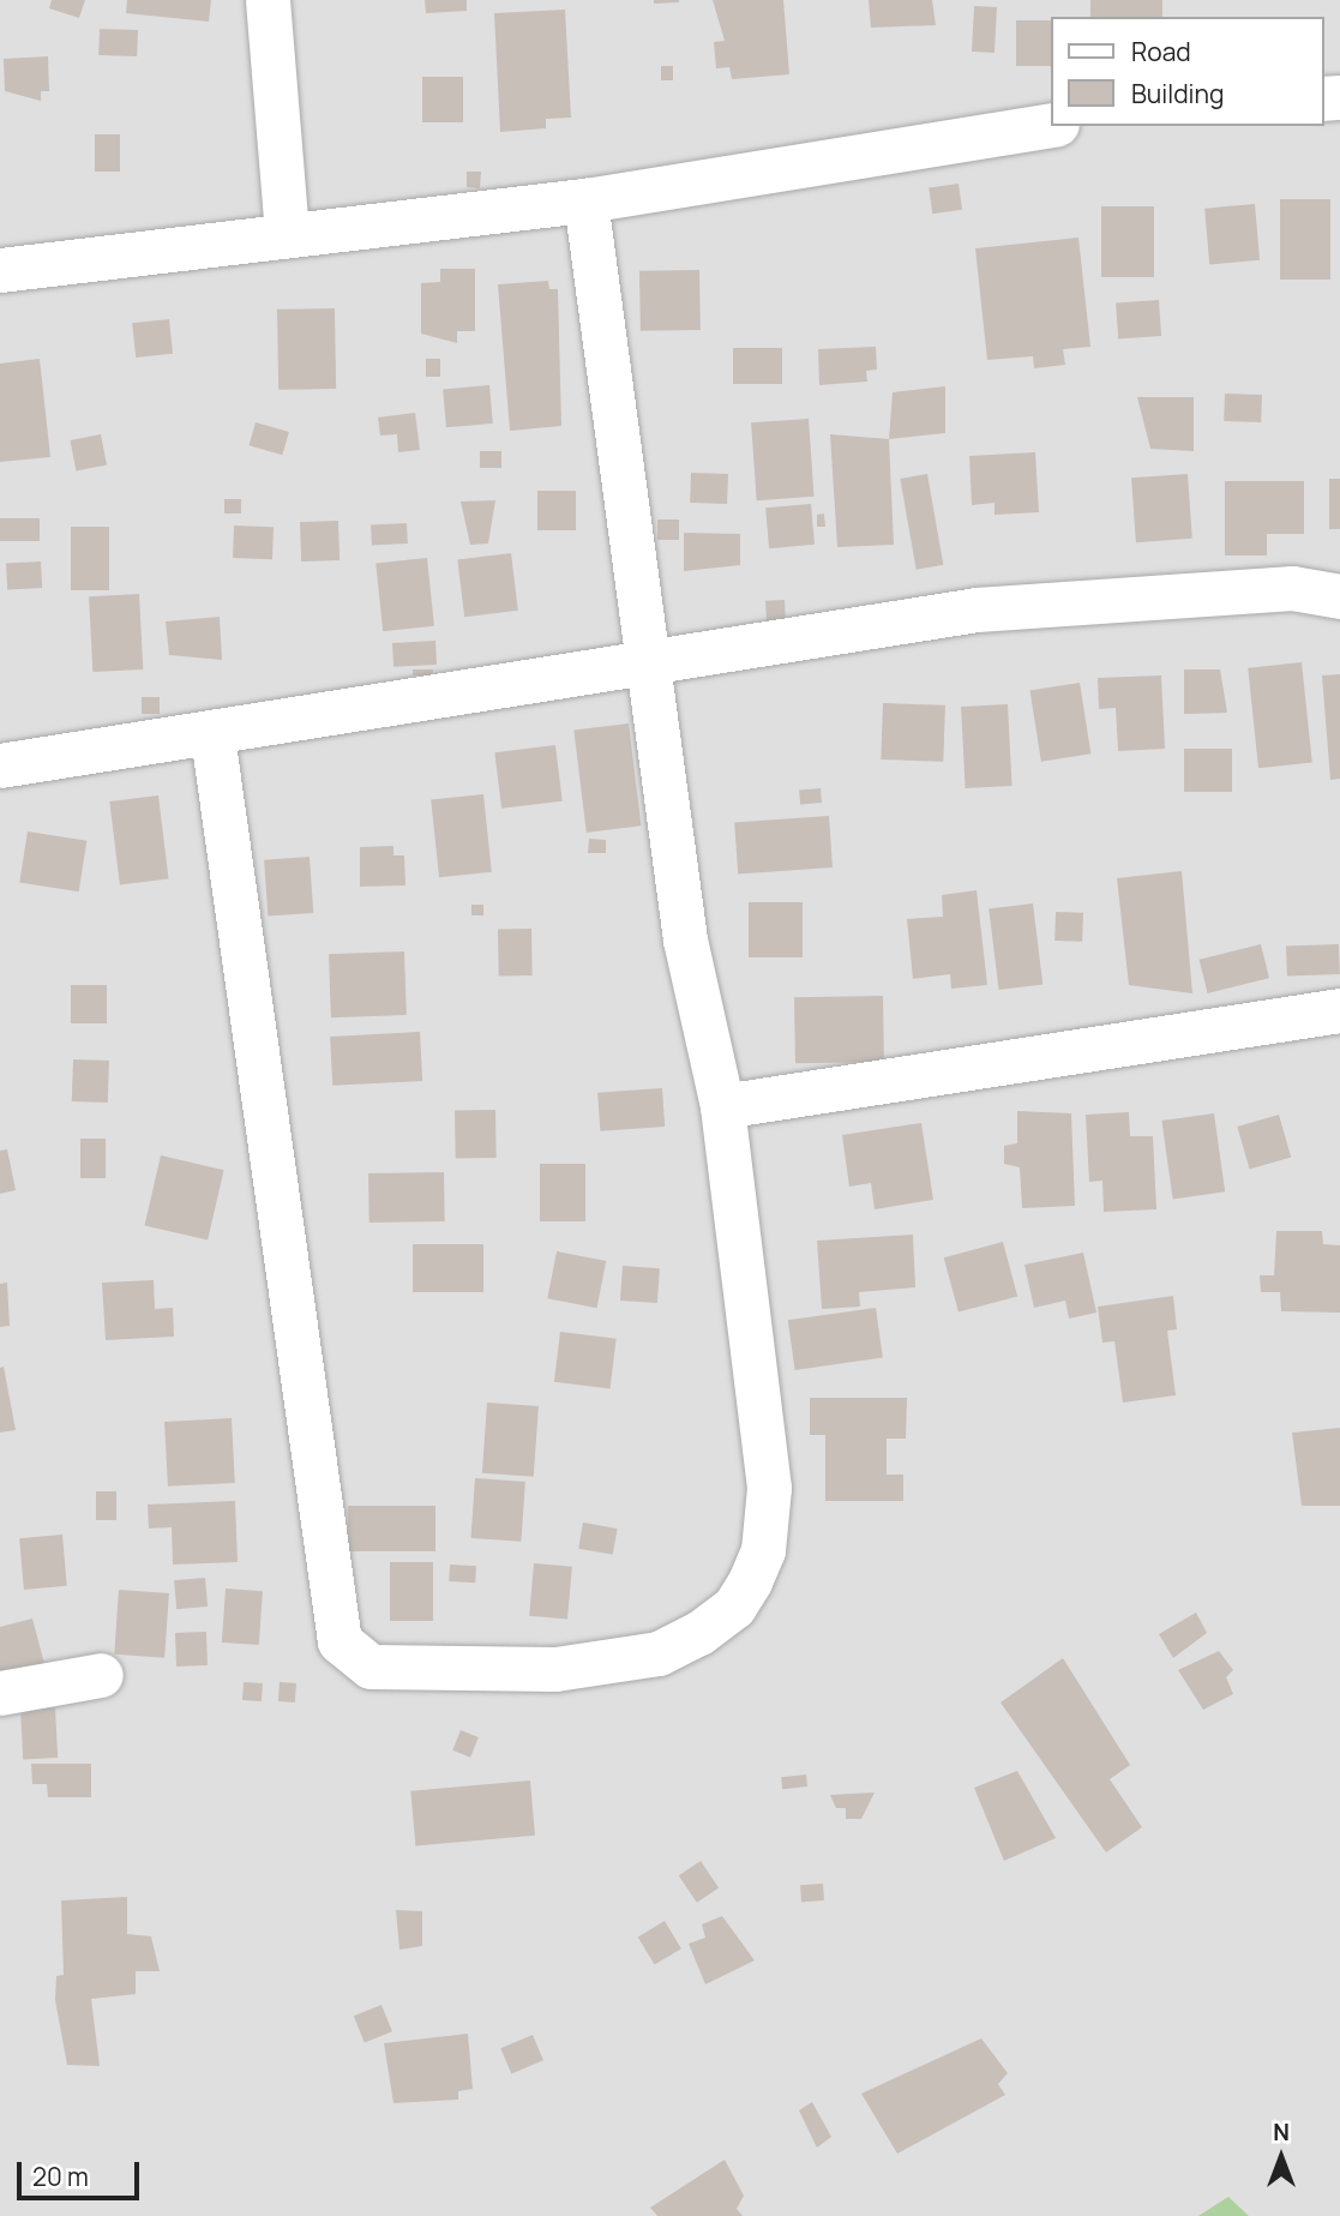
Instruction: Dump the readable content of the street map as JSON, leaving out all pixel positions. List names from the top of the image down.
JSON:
{
  "legend": ["Road", "Building"],
  "scale_bar": "20 m",
  "north": "top"
}
